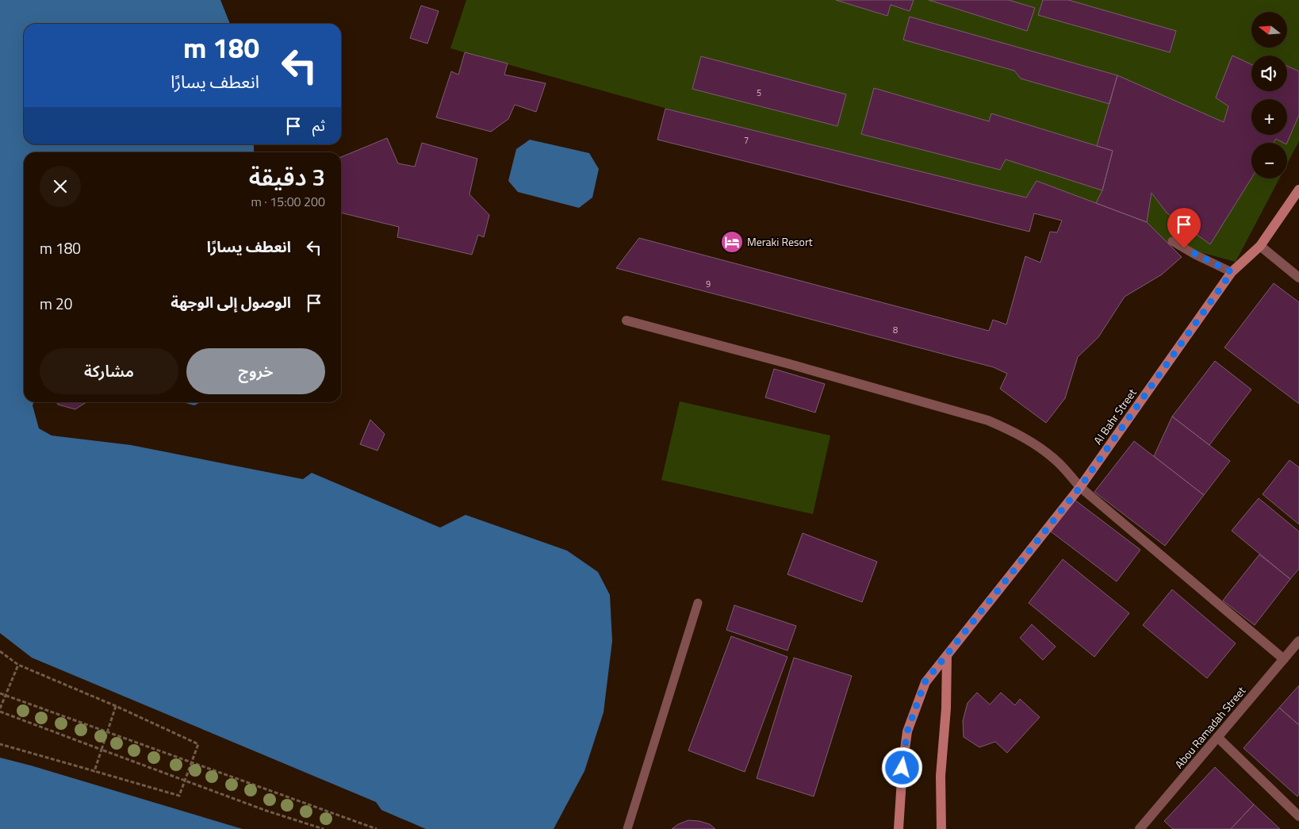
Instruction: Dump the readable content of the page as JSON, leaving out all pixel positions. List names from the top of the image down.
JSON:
{
  "streets": {
    "main road": ["Al Bahr Street"],
    "street": ["Abou Ramadah Street"]
  },
  "places": {
    "hotel": ["Meraki Resort"]
  },
  "house_numbers": [
    "5",
    "7",
    "9",
    "8"
  ],
  "north": "left",
  "page": {
    "map_buttons": ["+", "−"],
    "turn": ["180 m", "انعطف يسارًا"],
    "then": "ثم",
    "heading": ["3 دقيقة", "200 m · 15:00"],
    "list": [
      {
        "name": "انعطف يسارًا",
        "value": "180 m"
      },
      {
        "name": "الوصول إلى الوجهة",
        "value": "20 m"
      }
    ],
    "buttons": ["خروج", "مشاركة"]
  }
}
